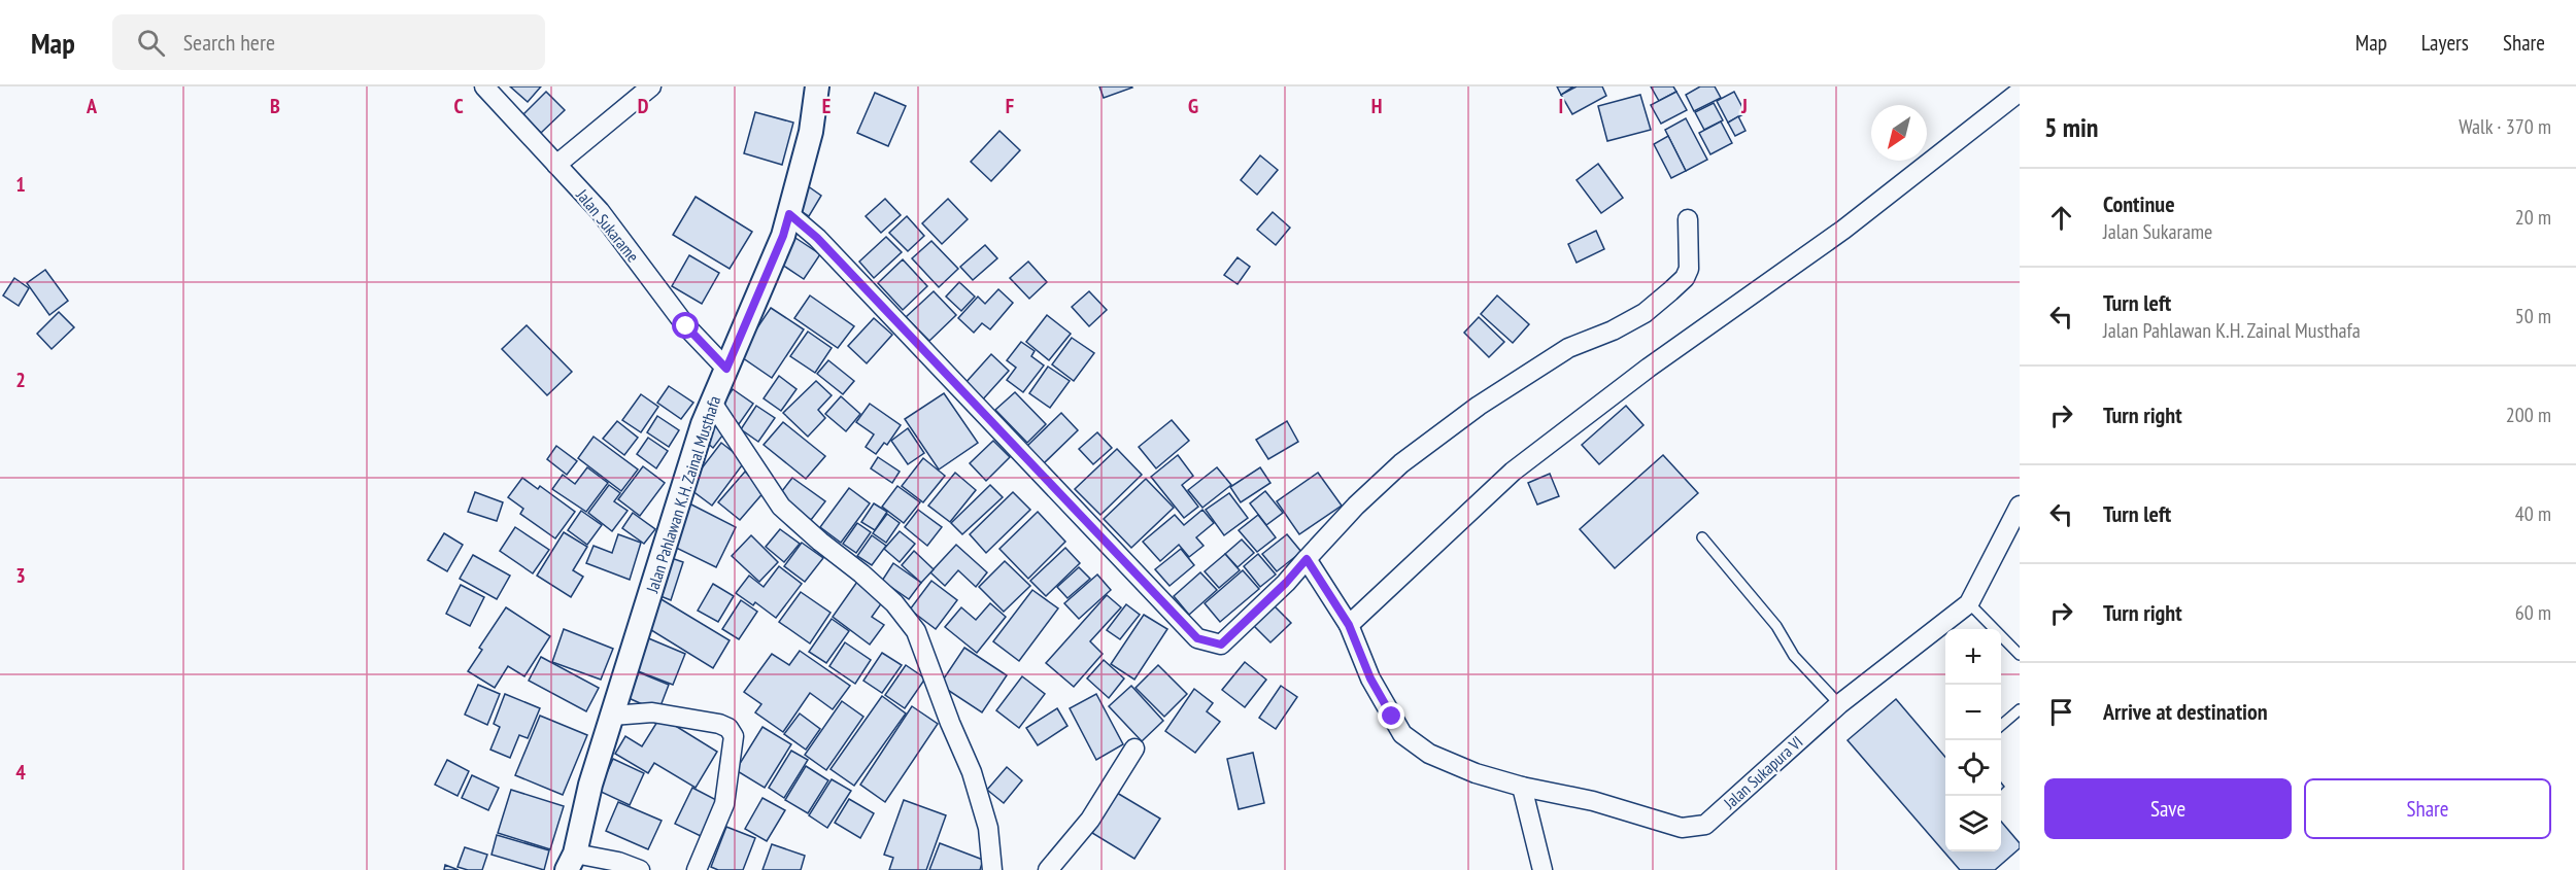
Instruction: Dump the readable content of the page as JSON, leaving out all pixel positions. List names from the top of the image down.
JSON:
{
  "streets": {
    "street": ["Jalan Sukarame", "Jalan Pahlawan K.H. Zainal Musthafa", "Jalan Sukapura VI"]
  },
  "crossings": [
    ["Jalan Sukarame", "Jalan Pahlawan K.H. Zainal Musthafa"]
  ],
  "north": "bottom left",
  "page": {
    "header": "Map",
    "search": "Search here",
    "nav": ["Map", "Layers", "Share"],
    "heading": ["5 min", "Walk · 370 m"],
    "list": [
      ["Continue", "Jalan Sukarame", "20 m"],
      ["Turn left", "Jalan Pahlawan K.H. Zainal Musthafa", "50 m"],
      ["Turn right", "200 m"],
      ["Turn left", "40 m"],
      ["Turn right", "60 m"],
      "Arrive at destination"
    ],
    "map_buttons": ["+", "−"],
    "buttons": ["Save", "Share"]
  },
  "grid": {
    "columns": [
      "A",
      "B",
      "C",
      "D",
      "E",
      "F",
      "G",
      "H",
      "I",
      "J"
    ],
    "rows": [
      "1",
      "2",
      "3",
      "4"
    ]
  }
}
